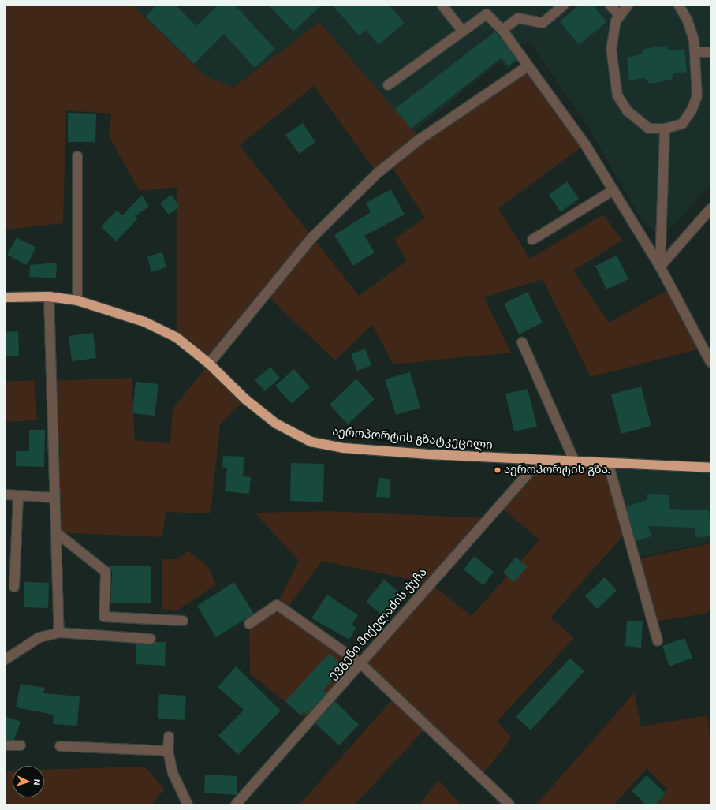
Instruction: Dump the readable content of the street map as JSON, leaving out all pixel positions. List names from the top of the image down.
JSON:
{
  "streets": {
    "highway": ["აეროპორტის გზატკეცილი"],
    "street": ["ევგენი მიქელაძის ქუჩა"]
  },
  "crossings": [
    ["აეროპორტის გზატკეცილი", "ევგენი მიქელაძის ქუჩა"]
  ],
  "places": ["აეროპორტის გზა."],
  "north": "right"
}
